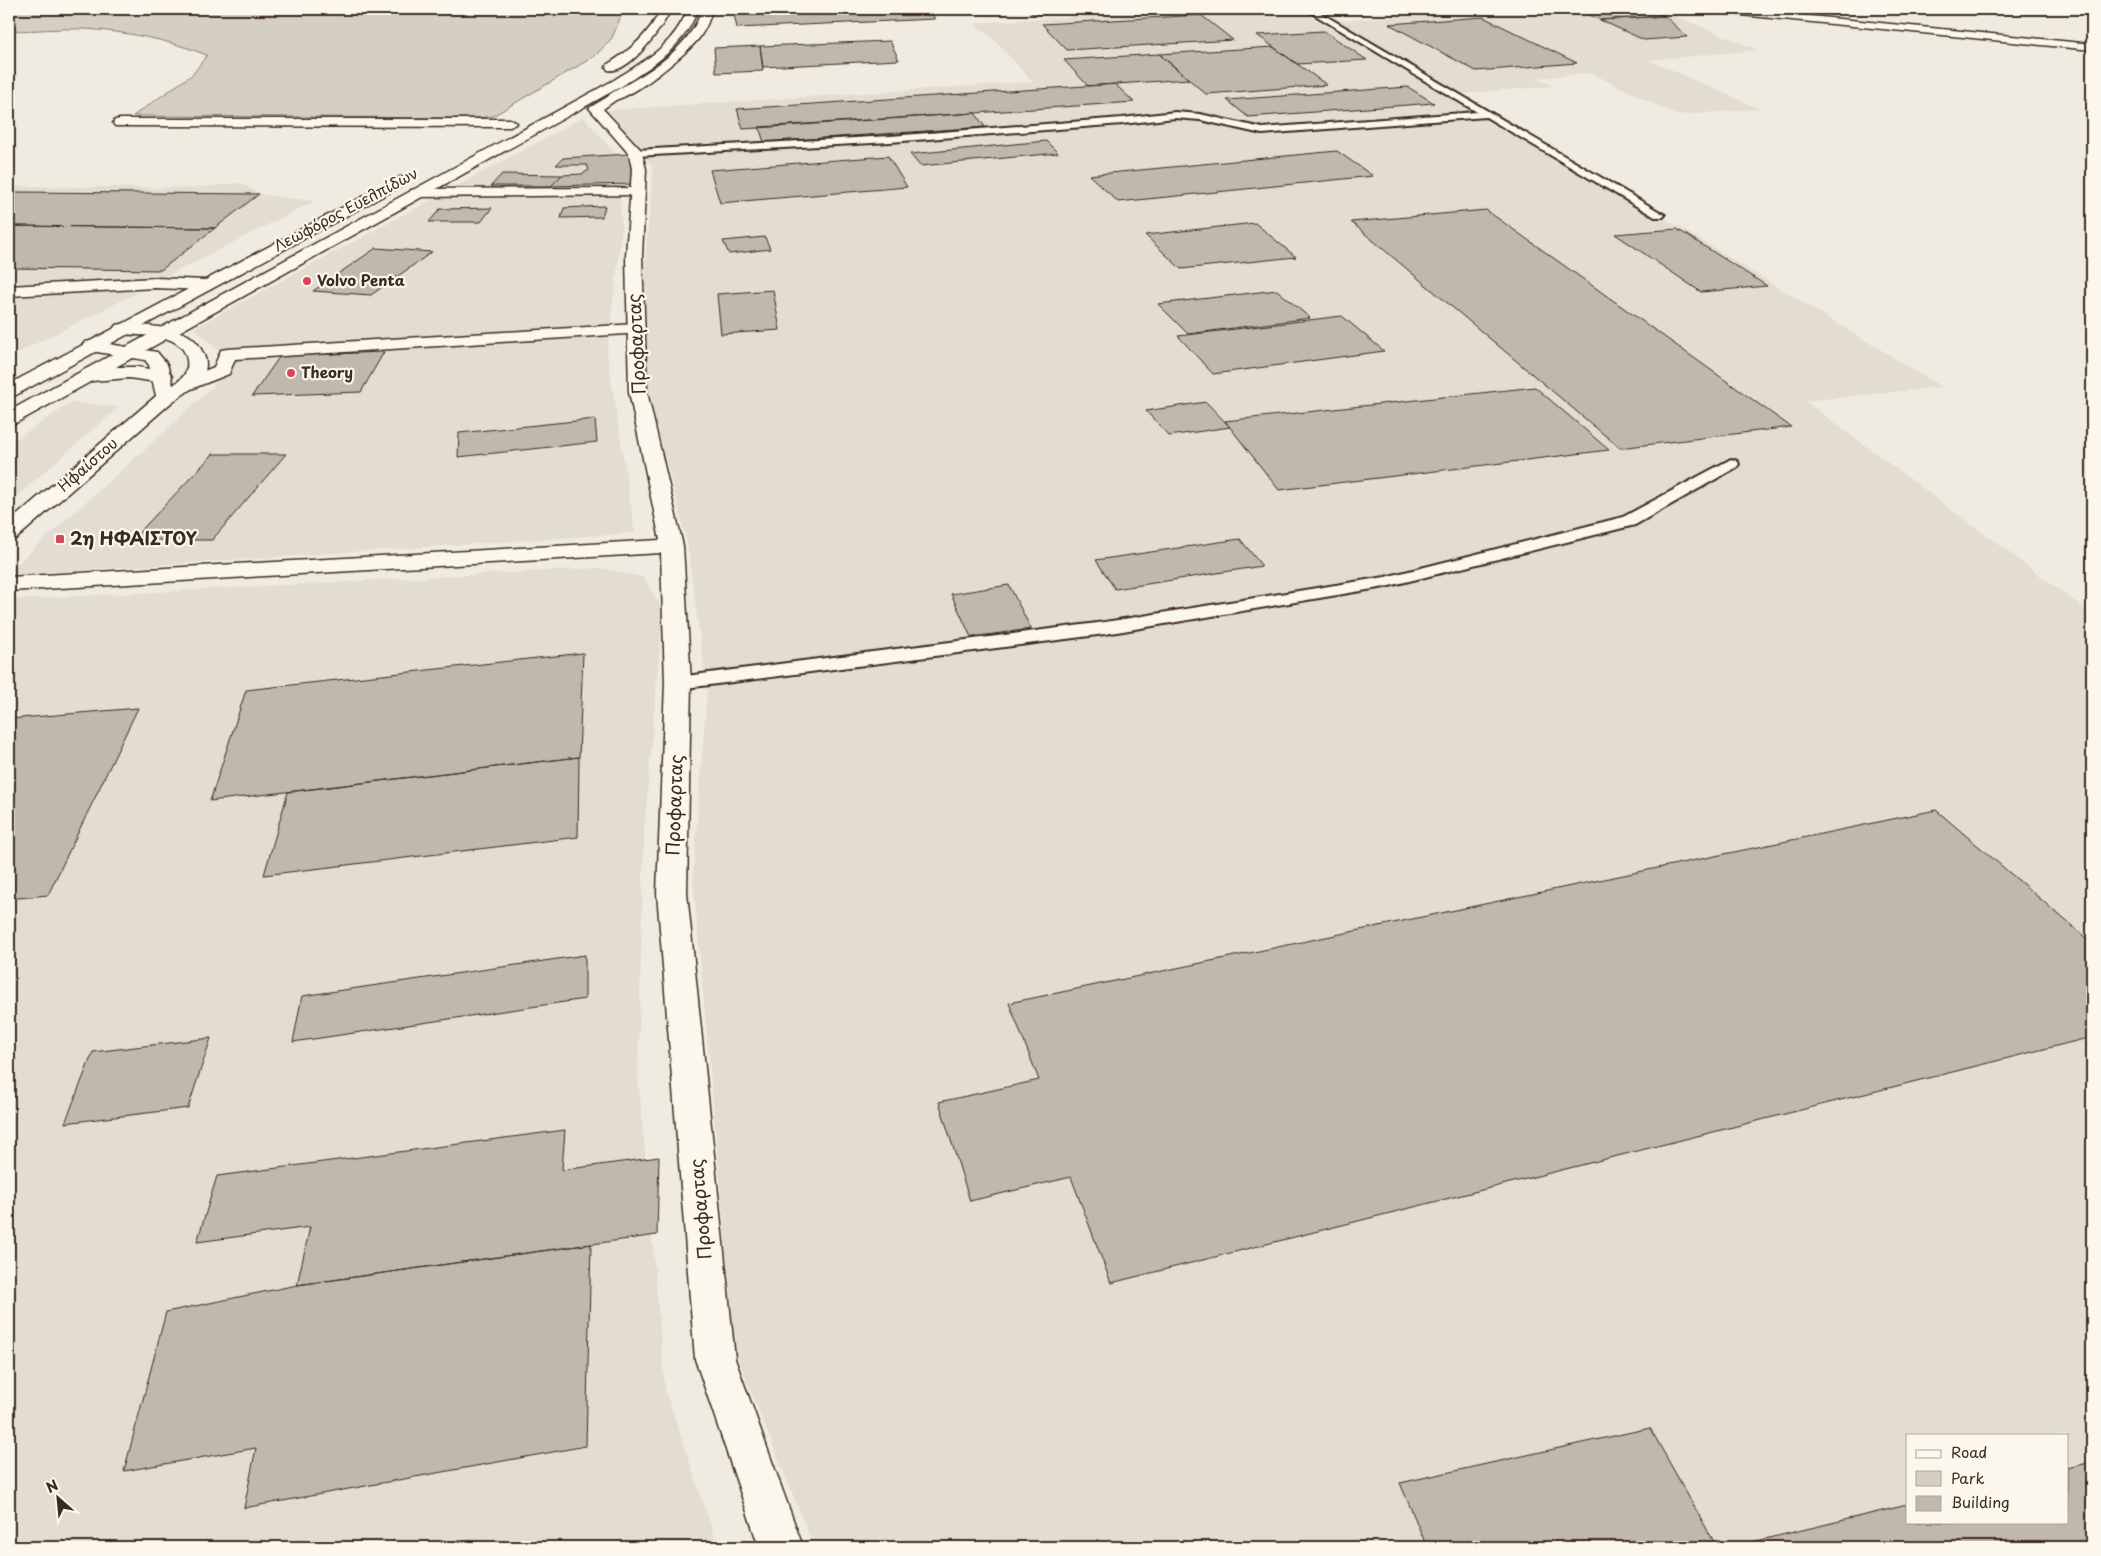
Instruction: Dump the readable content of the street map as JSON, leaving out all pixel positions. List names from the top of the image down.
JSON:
{
  "streets": {
    "street": ["Λεωφόρος Ευελπίδων", "Προφαρτας", "Ηφαίστου"]
  },
  "crossings": [
    ["Προφαρτας", "Ηφαίστου"]
  ],
  "places": {
    "other": ["Volvo Penta", "Theory"],
    "transit": ["2η ΗΦΑΙΣΤΟΥ"]
  },
  "legend": ["Road", "Park", "Building"],
  "north": "top left"
}
